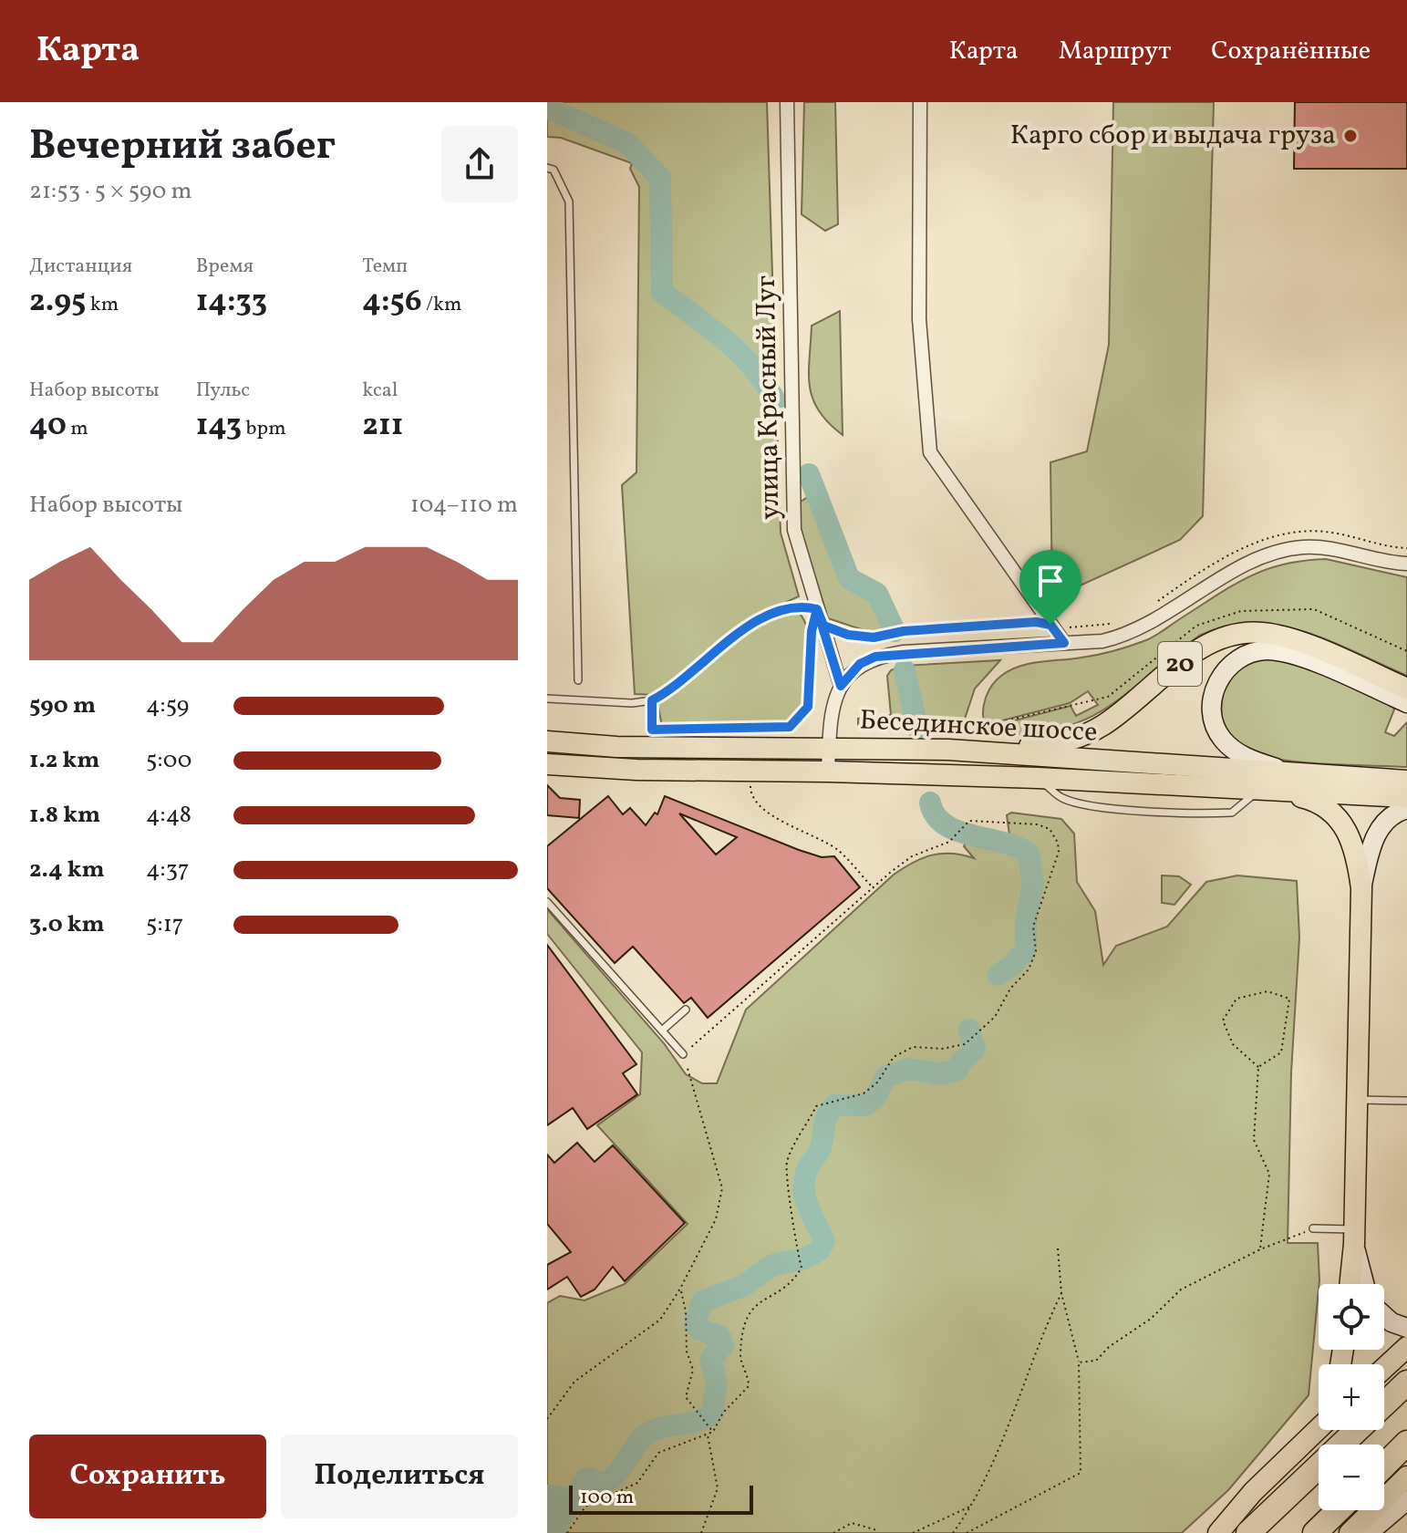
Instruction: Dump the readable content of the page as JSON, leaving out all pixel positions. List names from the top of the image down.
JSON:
{
  "streets": {
    "main road": ["20", "Бесединское шоссе"],
    "street": ["улица Красный Луг"]
  },
  "crossings": [
    ["20", "Бесединское шоссе"]
  ],
  "places": ["Карго сбор и выдача груза"],
  "scale_bar": "100 m",
  "page": {
    "header": "Карта",
    "nav": ["Карта", "Маршрут", "Сохранённые"],
    "heading": ["Вечерний забег", "21:53 · 5 × 590 m"],
    "stats": [
      ["Дистанция", "2.95 km"],
      ["Время", "14:33"],
      ["Темп", "4:56 /km"],
      ["Набор высоты", "40 m"],
      ["Пульс", "143 bpm"],
      ["kcal", "211"]
    ],
    "chart": ["Набор высоты", "104–110 m"],
    "list": [
      {
        "name": "590 m",
        "note": "4:59"
      },
      {
        "name": "1.2 km",
        "note": "5:00"
      },
      {
        "name": "1.8 km",
        "note": "4:48"
      },
      {
        "name": "2.4 km",
        "note": "4:37"
      },
      {
        "name": "3.0 km",
        "note": "5:17"
      }
    ],
    "map_buttons": ["+", "−"],
    "buttons": ["Сохранить", "Поделиться"],
    "scale": "100 m"
  }
}
